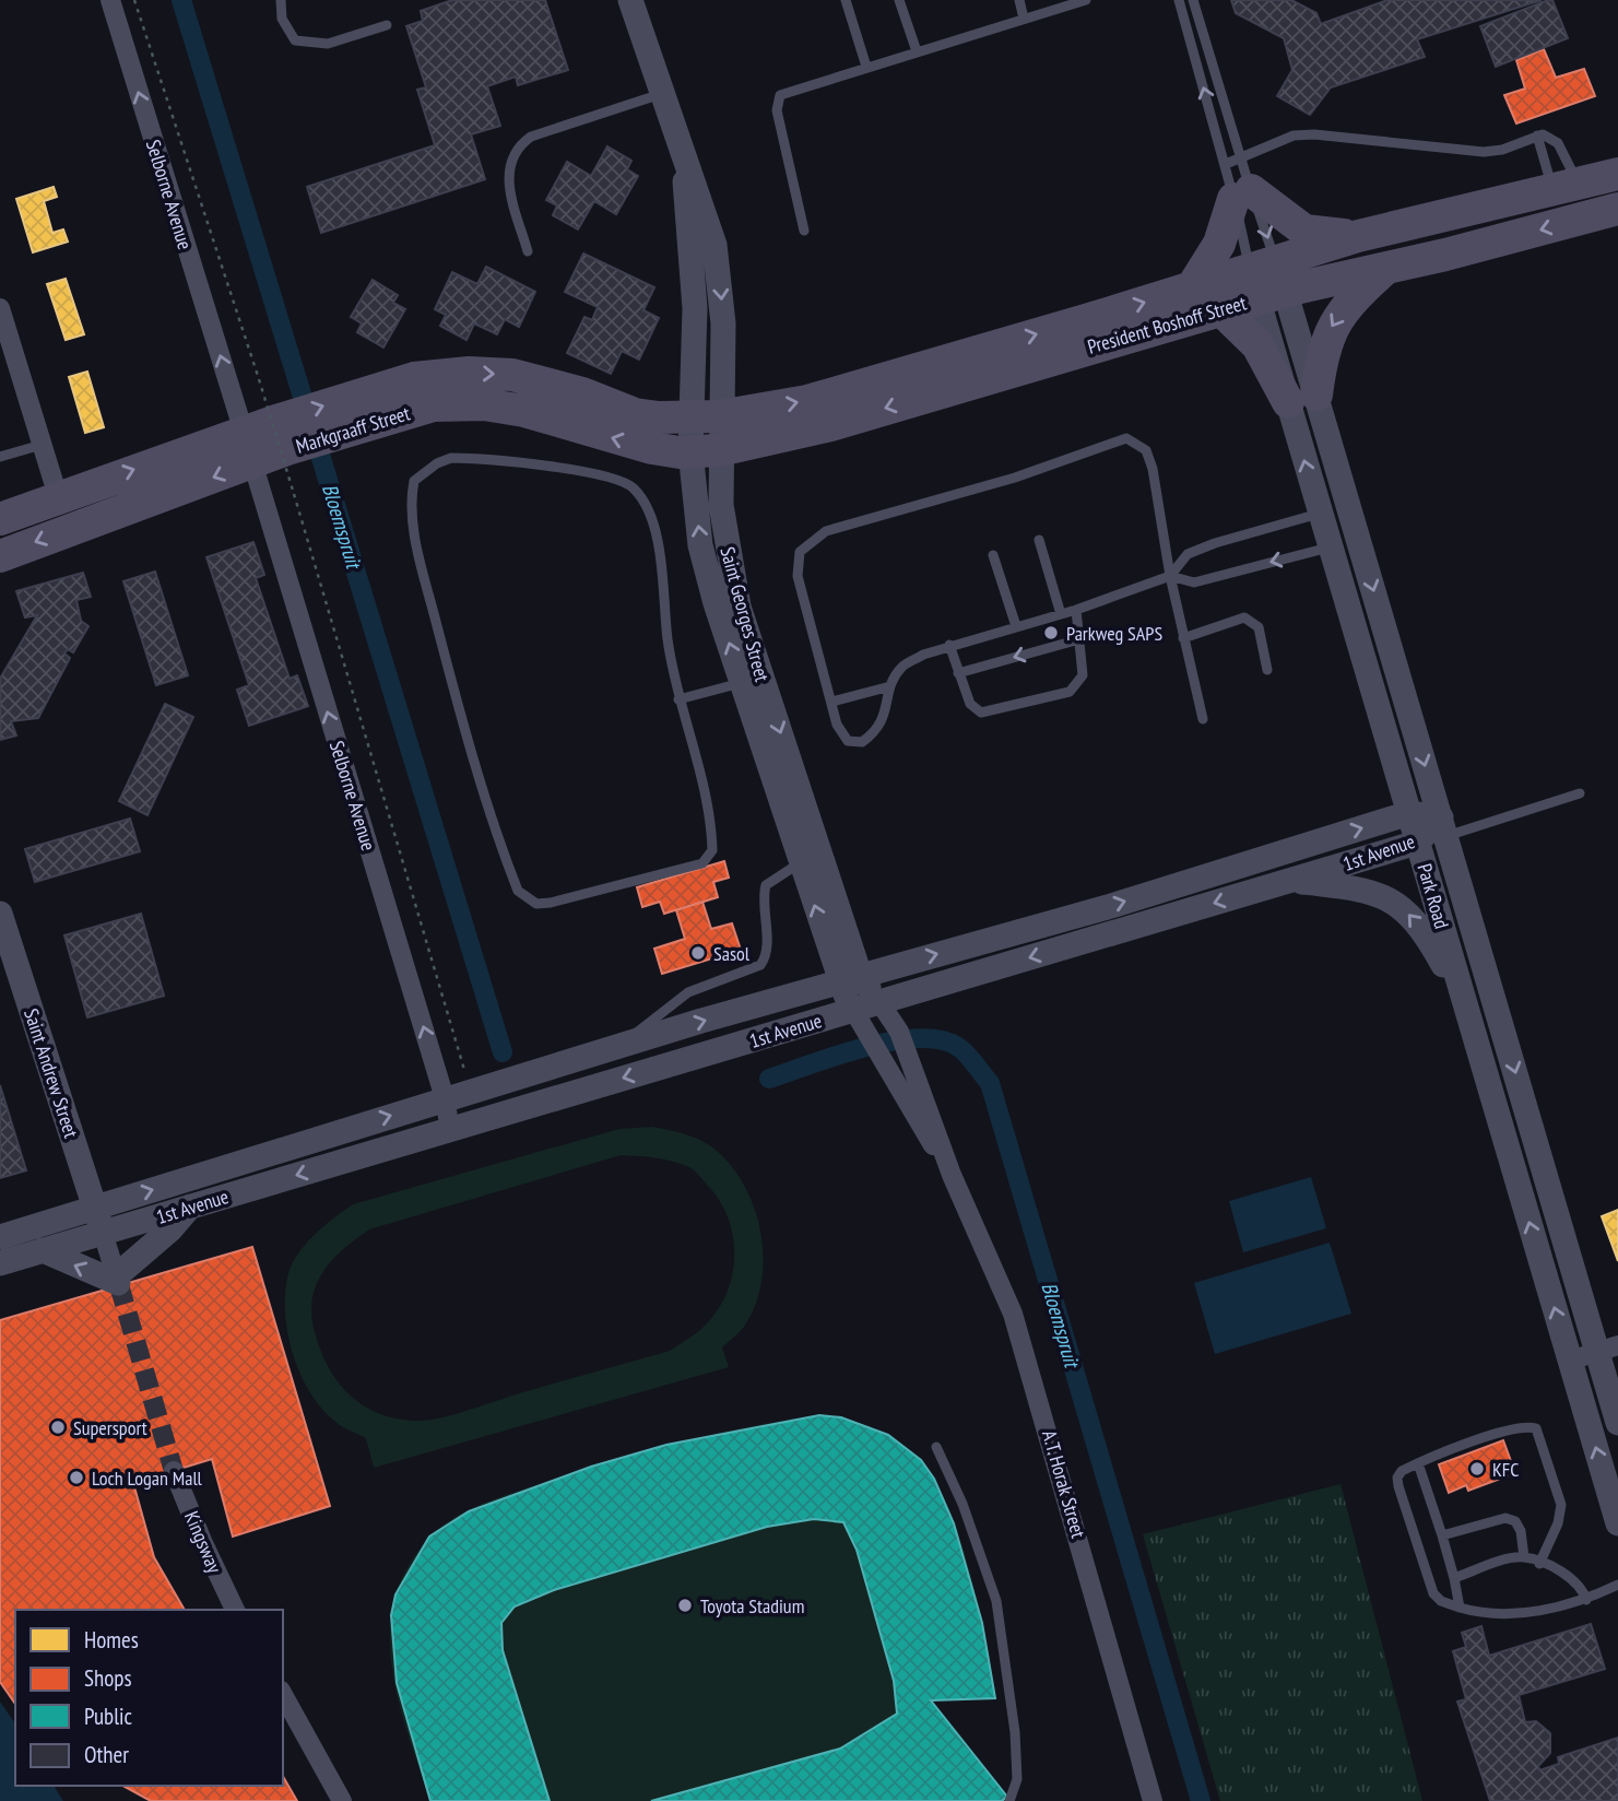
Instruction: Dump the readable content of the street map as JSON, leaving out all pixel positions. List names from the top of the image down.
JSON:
{
  "streets": {
    "main road": ["President Boshoff Street", "Markgraaff Street"],
    "street": [
      "Selborne Avenue",
      "Saint Georges Street",
      "1st Avenue",
      "Park Road",
      "Saint Andrew Street",
      "A.T. Horak Street",
      "Kingsway"
    ]
  },
  "crossings": [
    ["Selborne Avenue", "Markgraaff Street"],
    ["Selborne Avenue", "1st Avenue"],
    ["President Boshoff Street", "Markgraaff Street"],
    ["President Boshoff Street", "Saint Georges Street"],
    ["President Boshoff Street", "Park Road"],
    ["Markgraaff Street", "Saint Georges Street"],
    ["Saint Georges Street", "1st Avenue"],
    ["Saint Georges Street", "A.T. Horak Street"],
    ["1st Avenue", "Park Road"],
    ["1st Avenue", "Saint Andrew Street"],
    ["1st Avenue", "A.T. Horak Street"]
  ],
  "one_way": ["Selborne Avenue"],
  "water": ["Bloemspruit"],
  "places": [
    "Parkweg SAPS",
    "Sasol",
    "Supersport",
    "KFC",
    "Loch Logan Mall",
    "Toyota Stadium"
  ],
  "legend": [
    "Homes",
    "Shops",
    "Public",
    "Other"
  ]
}
